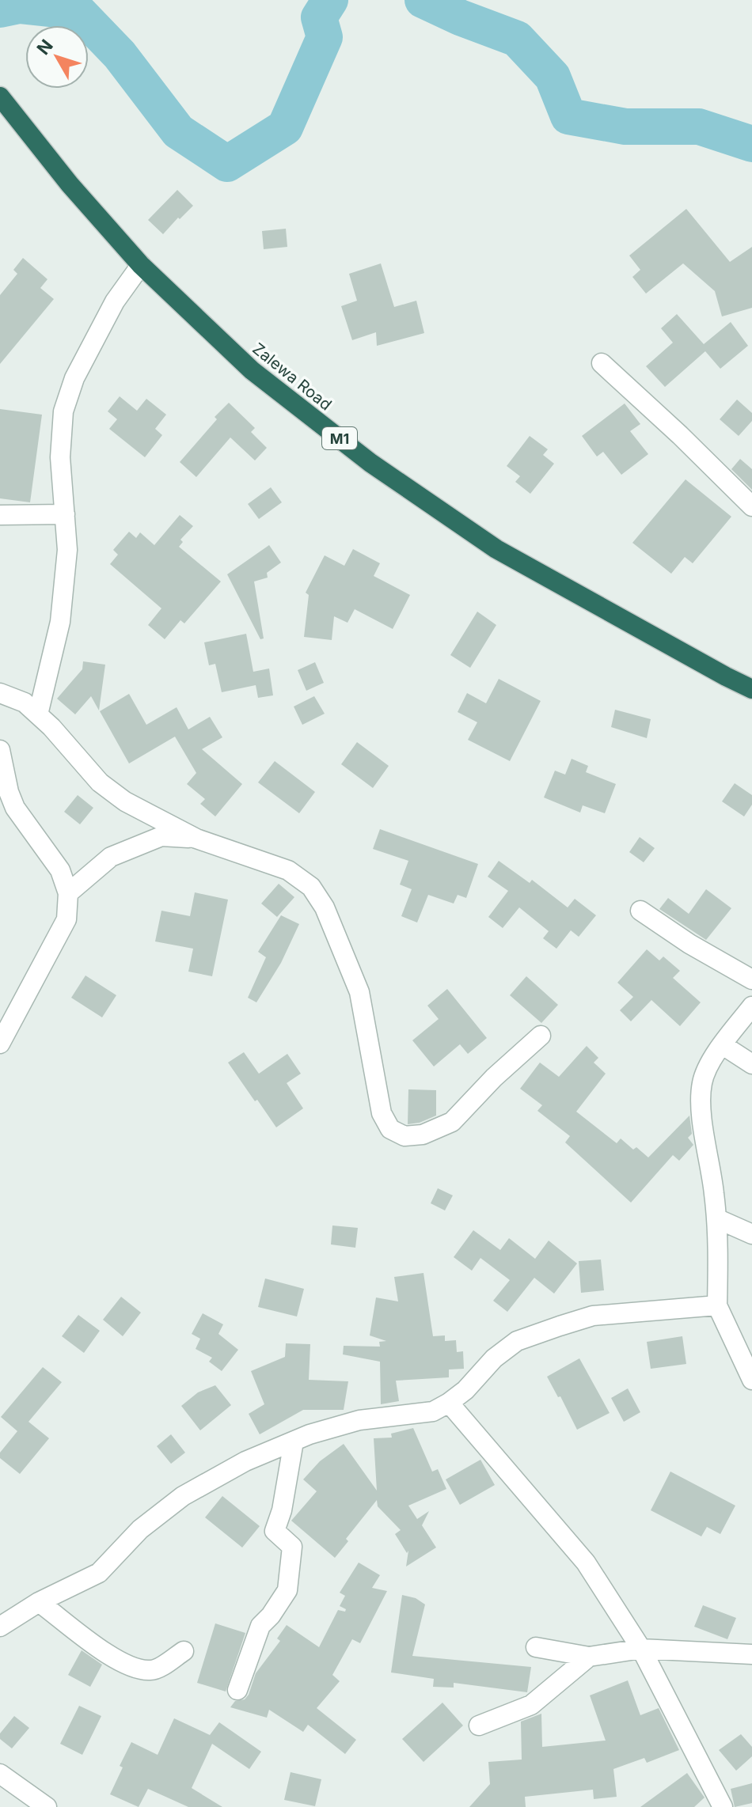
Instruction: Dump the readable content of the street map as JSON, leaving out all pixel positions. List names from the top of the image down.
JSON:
{
  "streets": {
    "highway": ["Zalewa Road", "M1"]
  },
  "north": "top left"
}
